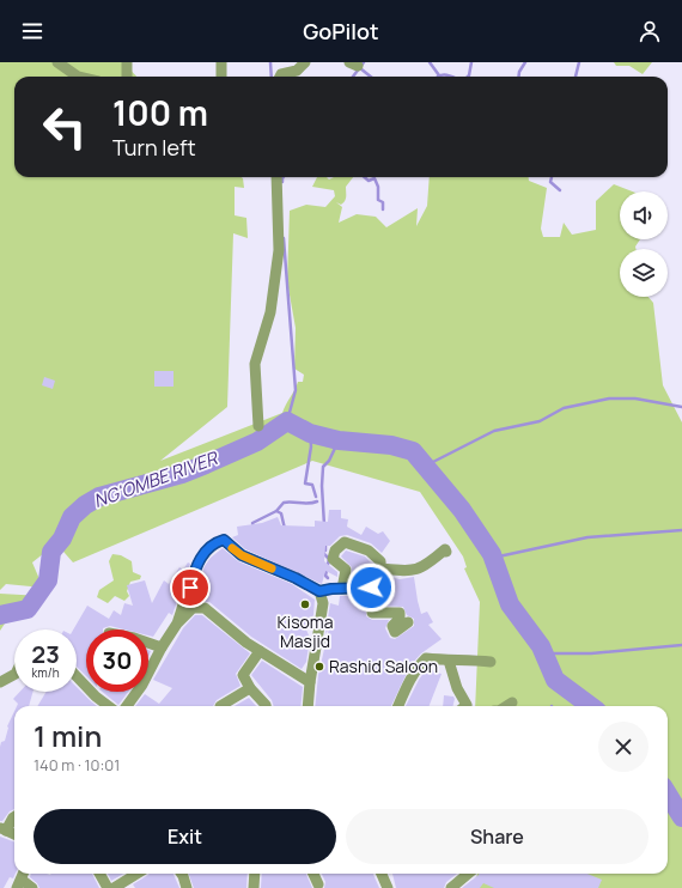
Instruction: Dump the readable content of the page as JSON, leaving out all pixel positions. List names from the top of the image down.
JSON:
{
  "water": ["NG'OMBE RIVER"],
  "places": ["Kisoma Masjid", "Rashid Saloon"],
  "page": {
    "header": "GoPilot",
    "turn": ["100 m", "Turn left"],
    "speed": "23 km/h",
    "limit": "30",
    "heading": ["1 min", "140 m · 10:01"],
    "buttons": ["Exit", "Share"]
  }
}
